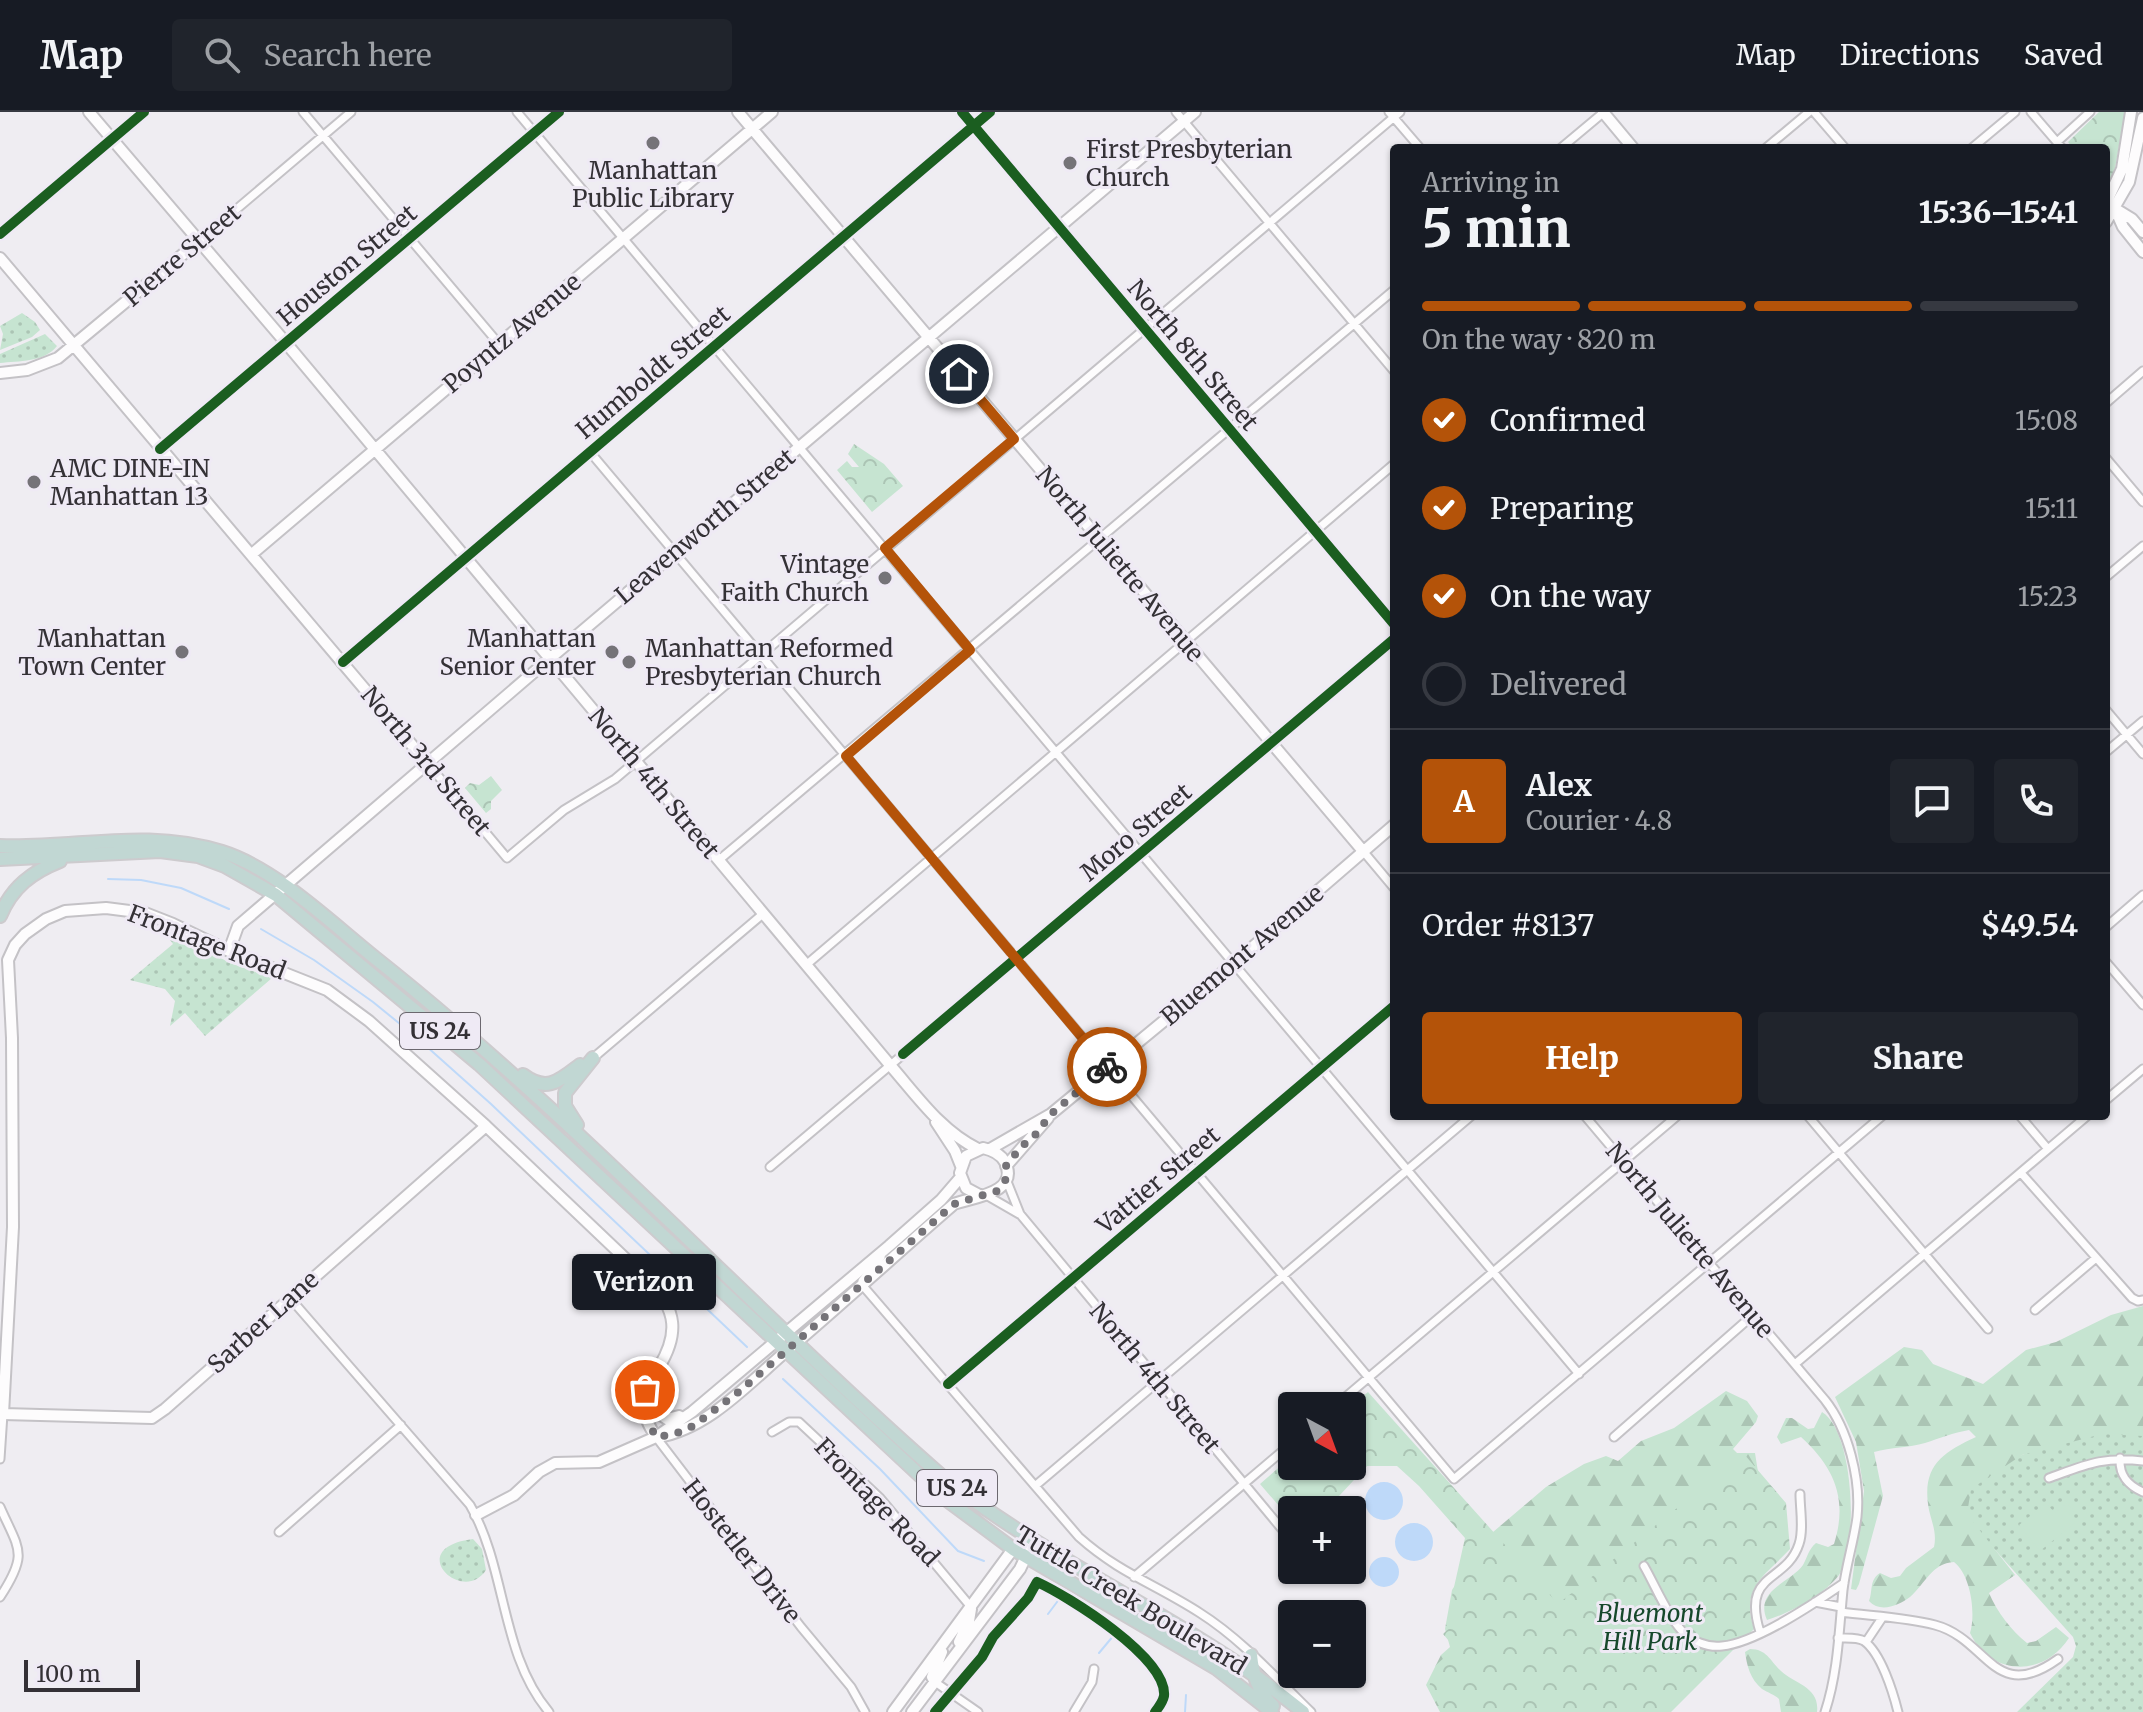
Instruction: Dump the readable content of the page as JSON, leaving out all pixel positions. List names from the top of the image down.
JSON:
{
  "streets": {
    "highway": ["US 24", "Tuttle Creek Boulevard"],
    "street": [
      "Pierre Street",
      "Houston Street",
      "Poyntz Avenue",
      "North 8th Street",
      "Humboldt Street",
      "Leavenworth Street",
      "North Juliette Avenue",
      "North 3rd Street",
      "North 4th Street",
      "Moro Street",
      "Frontage Road",
      "Bluemont Avenue",
      "Vattier Street",
      "Sarber Lane",
      "Hostetler Drive"
    ]
  },
  "crossings": [
    ["Pierre Street", "North 3rd Street"],
    ["Pierre Street", "North 4th Street"],
    ["Houston Street", "North 3rd Street"],
    ["Houston Street", "North 4th Street"],
    ["Poyntz Avenue", "North Juliette Avenue"],
    ["Poyntz Avenue", "North 3rd Street"],
    ["Poyntz Avenue", "North 4th Street"],
    ["North 8th Street", "Humboldt Street"],
    ["North 8th Street", "Leavenworth Street"],
    ["Humboldt Street", "North Juliette Avenue"],
    ["Humboldt Street", "North 3rd Street"],
    ["Humboldt Street", "North 4th Street"],
    ["Leavenworth Street", "North Juliette Avenue"],
    ["Leavenworth Street", "North 3rd Street"],
    ["Leavenworth Street", "North 4th Street"],
    ["Leavenworth Street", "Frontage Road"],
    ["Leavenworth Street", "Tuttle Creek Boulevard"],
    ["North Juliette Avenue", "Moro Street"],
    ["North Juliette Avenue", "Bluemont Avenue"],
    ["North 3rd Street", "North 4th Street"],
    ["North 4th Street", "Moro Street"],
    ["North 4th Street", "Bluemont Avenue"],
    ["North 4th Street", "Vattier Street"],
    ["Frontage Road", "Sarber Lane"],
    ["Frontage Road", "Hostetler Drive"],
    ["US 24", "Tuttle Creek Boulevard"]
  ],
  "parks": ["Bluemont Hill Park"],
  "places": [
    "Manhattan Public Library",
    "First Presbyterian Church",
    "AMC DINE-IN Manhattan 13",
    "Vintage Faith Church",
    "Manhattan Town Center",
    "Manhattan Senior Center",
    "Manhattan Reformed Presbyterian Church",
    "Verizon"
  ],
  "scale_bar": "100 m",
  "north": "bottom right",
  "page": {
    "header": "Map",
    "search": "Search here",
    "nav": ["Map", "Directions", "Saved"],
    "heading": ["5 min", "Arriving in", "15:36–15:41"],
    "panel": [
      "Alex",
      "Courier · 4.8",
      "Order #8137",
      "$49.54"
    ],
    "bar": "On the way · 820 m",
    "list": [
      ["Confirmed", "15:08"],
      ["Preparing", "15:11"],
      ["On the way", "15:23"],
      "Delivered"
    ],
    "round": "A",
    "buttons": ["Help", "Share"],
    "bubble": "Verizon",
    "map_buttons": ["+", "−"],
    "scale": "100 m"
  }
}
